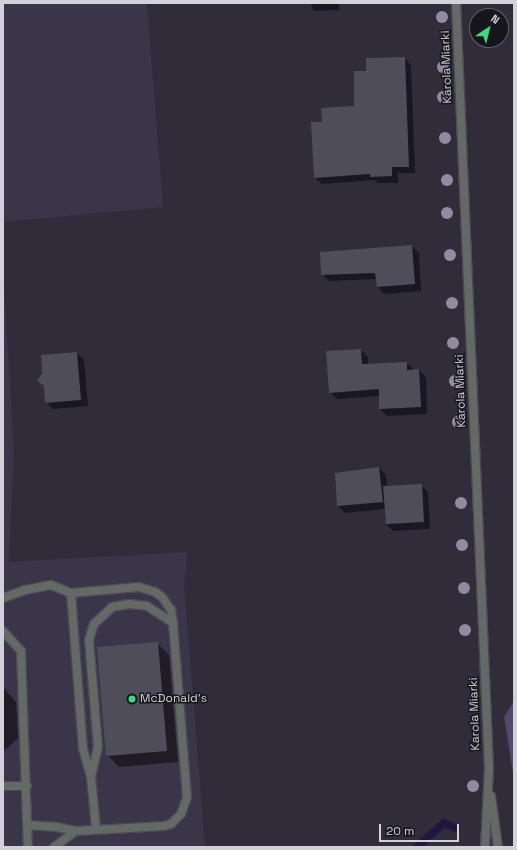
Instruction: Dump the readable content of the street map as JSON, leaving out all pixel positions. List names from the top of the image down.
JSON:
{
  "streets": {
    "street": ["Karola Miarki"]
  },
  "places": ["McDonald's"],
  "scale_bar": "20 m",
  "north": "top right"
}
